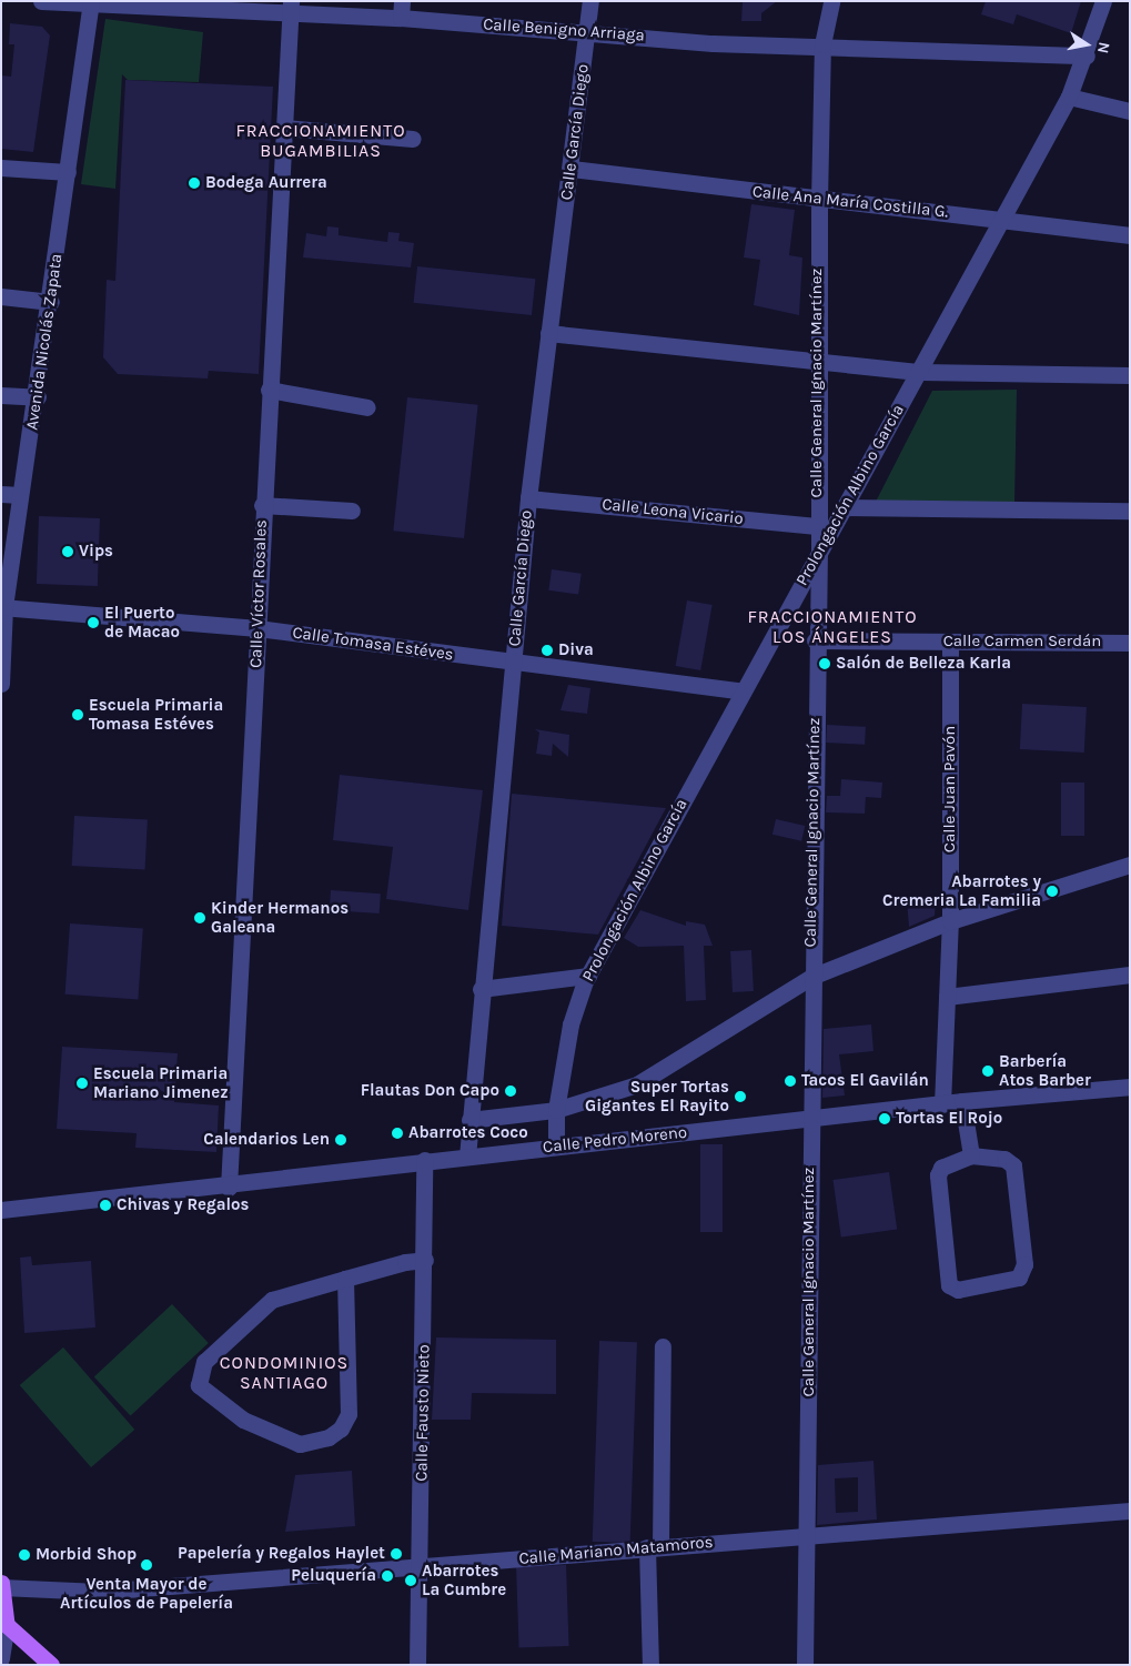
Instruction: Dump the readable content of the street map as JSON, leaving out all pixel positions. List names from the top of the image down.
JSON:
{
  "streets": {
    "street": [
      "Calle Benigno Arriaga",
      "Calle García Diego",
      "Calle Ana María Costilla G.",
      "Avenida Nicolás Zapata",
      "Calle General Ignacio Martínez",
      "Prolongación Albino García",
      "Calle Leona Vicario",
      "Calle Víctor Rosales",
      "Calle Carmen Serdán",
      "Calle Tomasa Estéves",
      "Calle Juan Pavón",
      "Calle Pedro Moreno",
      "Calle Fausto Nieto",
      "Calle Mariano Matamoros"
    ]
  },
  "crossings": [
    ["Calle Benigno Arriaga", "Calle García Diego"],
    ["Calle Benigno Arriaga", "Avenida Nicolás Zapata"],
    ["Calle Benigno Arriaga", "Calle General Ignacio Martínez"],
    ["Calle Benigno Arriaga", "Prolongación Albino García"],
    ["Calle Benigno Arriaga", "Calle Víctor Rosales"],
    ["Calle García Diego", "Calle Ana María Costilla G."],
    ["Calle García Diego", "Calle Leona Vicario"],
    ["Calle García Diego", "Calle Tomasa Estéves"],
    ["Calle García Diego", "Calle Pedro Moreno"],
    ["Calle Ana María Costilla G.", "Calle General Ignacio Martínez"],
    ["Calle Ana María Costilla G.", "Prolongación Albino García"],
    ["Avenida Nicolás Zapata", "Calle Tomasa Estéves"],
    ["Calle General Ignacio Martínez", "Prolongación Albino García"],
    ["Calle General Ignacio Martínez", "Calle Leona Vicario"],
    ["Calle General Ignacio Martínez", "Calle Carmen Serdán"],
    ["Calle General Ignacio Martínez", "Calle Pedro Moreno"],
    ["Calle General Ignacio Martínez", "Calle Mariano Matamoros"],
    ["Prolongación Albino García", "Calle Tomasa Estéves"],
    ["Prolongación Albino García", "Calle Pedro Moreno"],
    ["Calle Víctor Rosales", "Calle Tomasa Estéves"],
    ["Calle Víctor Rosales", "Calle Pedro Moreno"],
    ["Calle Carmen Serdán", "Calle Juan Pavón"],
    ["Calle Juan Pavón", "Calle Pedro Moreno"],
    ["Calle Pedro Moreno", "Calle Fausto Nieto"],
    ["Calle Fausto Nieto", "Calle Mariano Matamoros"]
  ],
  "districts": ["FRACCIONAMIENTO BUGAMBILIAS", "FRACCIONAMIENTO LOS ÁNGELES", "CONDOMINIOS SANTIAGO"],
  "places": [
    "Bodega Aurrera",
    "Vips",
    "El Puerto de Macao",
    "Diva",
    "Salón de Belleza Karla",
    "Escuela Primaria Tomasa Estéves",
    "Abarrotes y Cremeria La Familia",
    "Kinder Hermanos Galeana",
    "Barbería Atos Barber",
    "Tacos El Gavilán",
    "Escuela Primaria Mariano Jimenez",
    "Flautas Don Capo",
    "Super Tortas Gigantes El Rayito",
    "Tortas El Rojo",
    "Abarrotes Coco",
    "Calendarios Len",
    "Chivas y Regalos",
    "Papelería y Regalos Haylet",
    "Morbid Shop",
    "Venta Mayor de Artículos de Papelería",
    "Peluquería",
    "Abarrotes La Cumbre"
  ],
  "north": "right"
}
